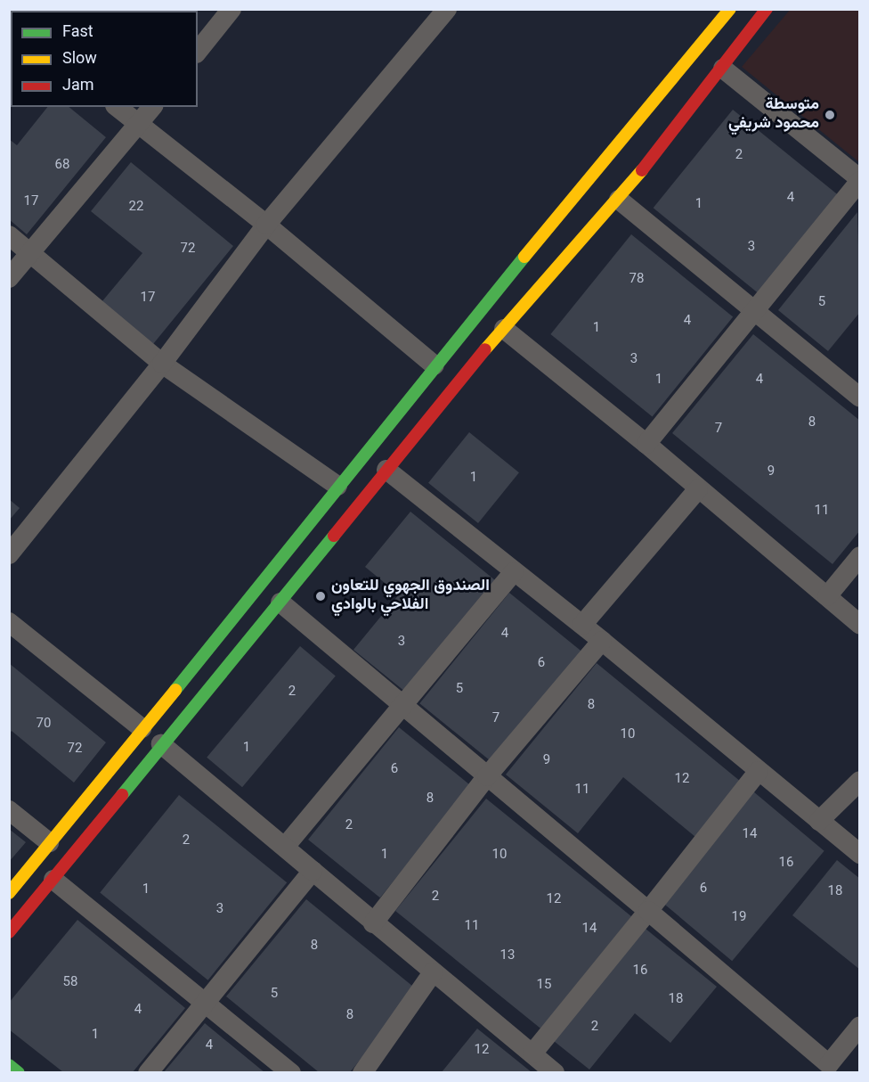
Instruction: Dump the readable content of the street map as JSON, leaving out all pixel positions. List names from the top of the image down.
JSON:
{
  "places": ["متوسطة محمود شريفي", "الصندوق الجهوي للتعاون الفلاحي بالوادي"],
  "house_numbers": [
    "2",
    "68",
    "4",
    "17",
    "1",
    "22",
    "3",
    "72",
    "78",
    "17",
    "5",
    "4",
    "1",
    "3",
    "1",
    "4",
    "8",
    "7",
    "9",
    "1",
    "11",
    "4",
    "3",
    "6",
    "5",
    "2",
    "8",
    "7",
    "70",
    "10",
    "1",
    "72",
    "9",
    "6",
    "12",
    "11",
    "8",
    "2",
    "14",
    "2",
    "1",
    "10",
    "16",
    "6",
    "1",
    "18",
    "2",
    "12",
    "3",
    "19",
    "11",
    "14",
    "8",
    "13",
    "16",
    "58",
    "15",
    "5",
    "18",
    "4",
    "8",
    "2",
    "1",
    "4",
    "12"
  ],
  "legend": ["Fast", "Slow", "Jam"]
}
